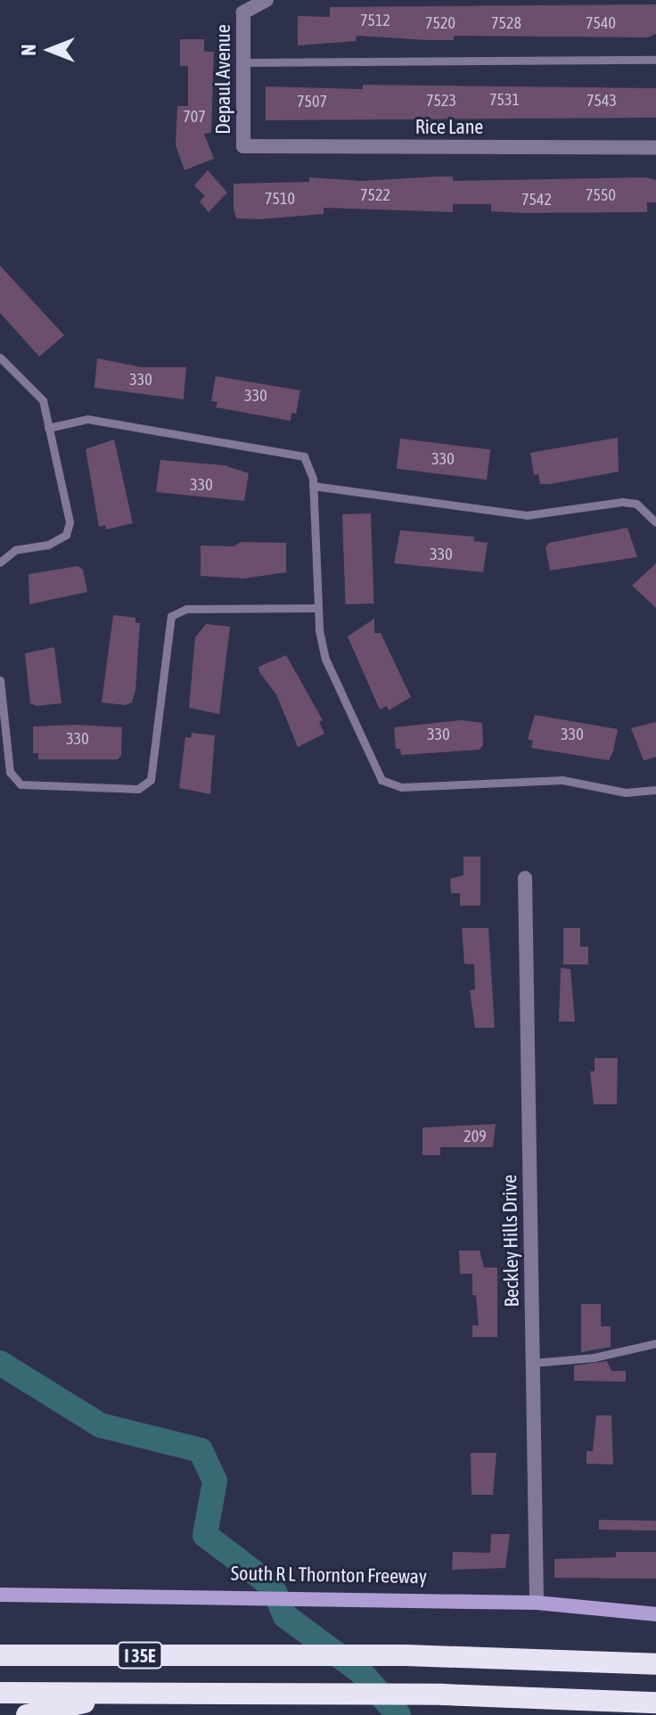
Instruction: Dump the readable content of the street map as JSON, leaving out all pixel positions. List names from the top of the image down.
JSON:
{
  "streets": {
    "highway": ["I 35E"],
    "main road": ["South R L Thornton Freeway"],
    "street": ["Depaul Avenue", "Rice Lane", "Beckley Hills Drive"]
  },
  "crossings": [
    ["Depaul Avenue", "Rice Lane"],
    ["Beckley Hills Drive", "South R L Thornton Freeway"]
  ],
  "house_numbers": [
    "7512",
    "7520",
    "7528",
    "7540",
    "7531",
    "7523",
    "7543",
    "7507",
    "707",
    "7522",
    "7550",
    "7510",
    "7542",
    "330",
    "330",
    "330",
    "330",
    "330",
    "330",
    "330",
    "330",
    "209"
  ],
  "north": "left"
}
